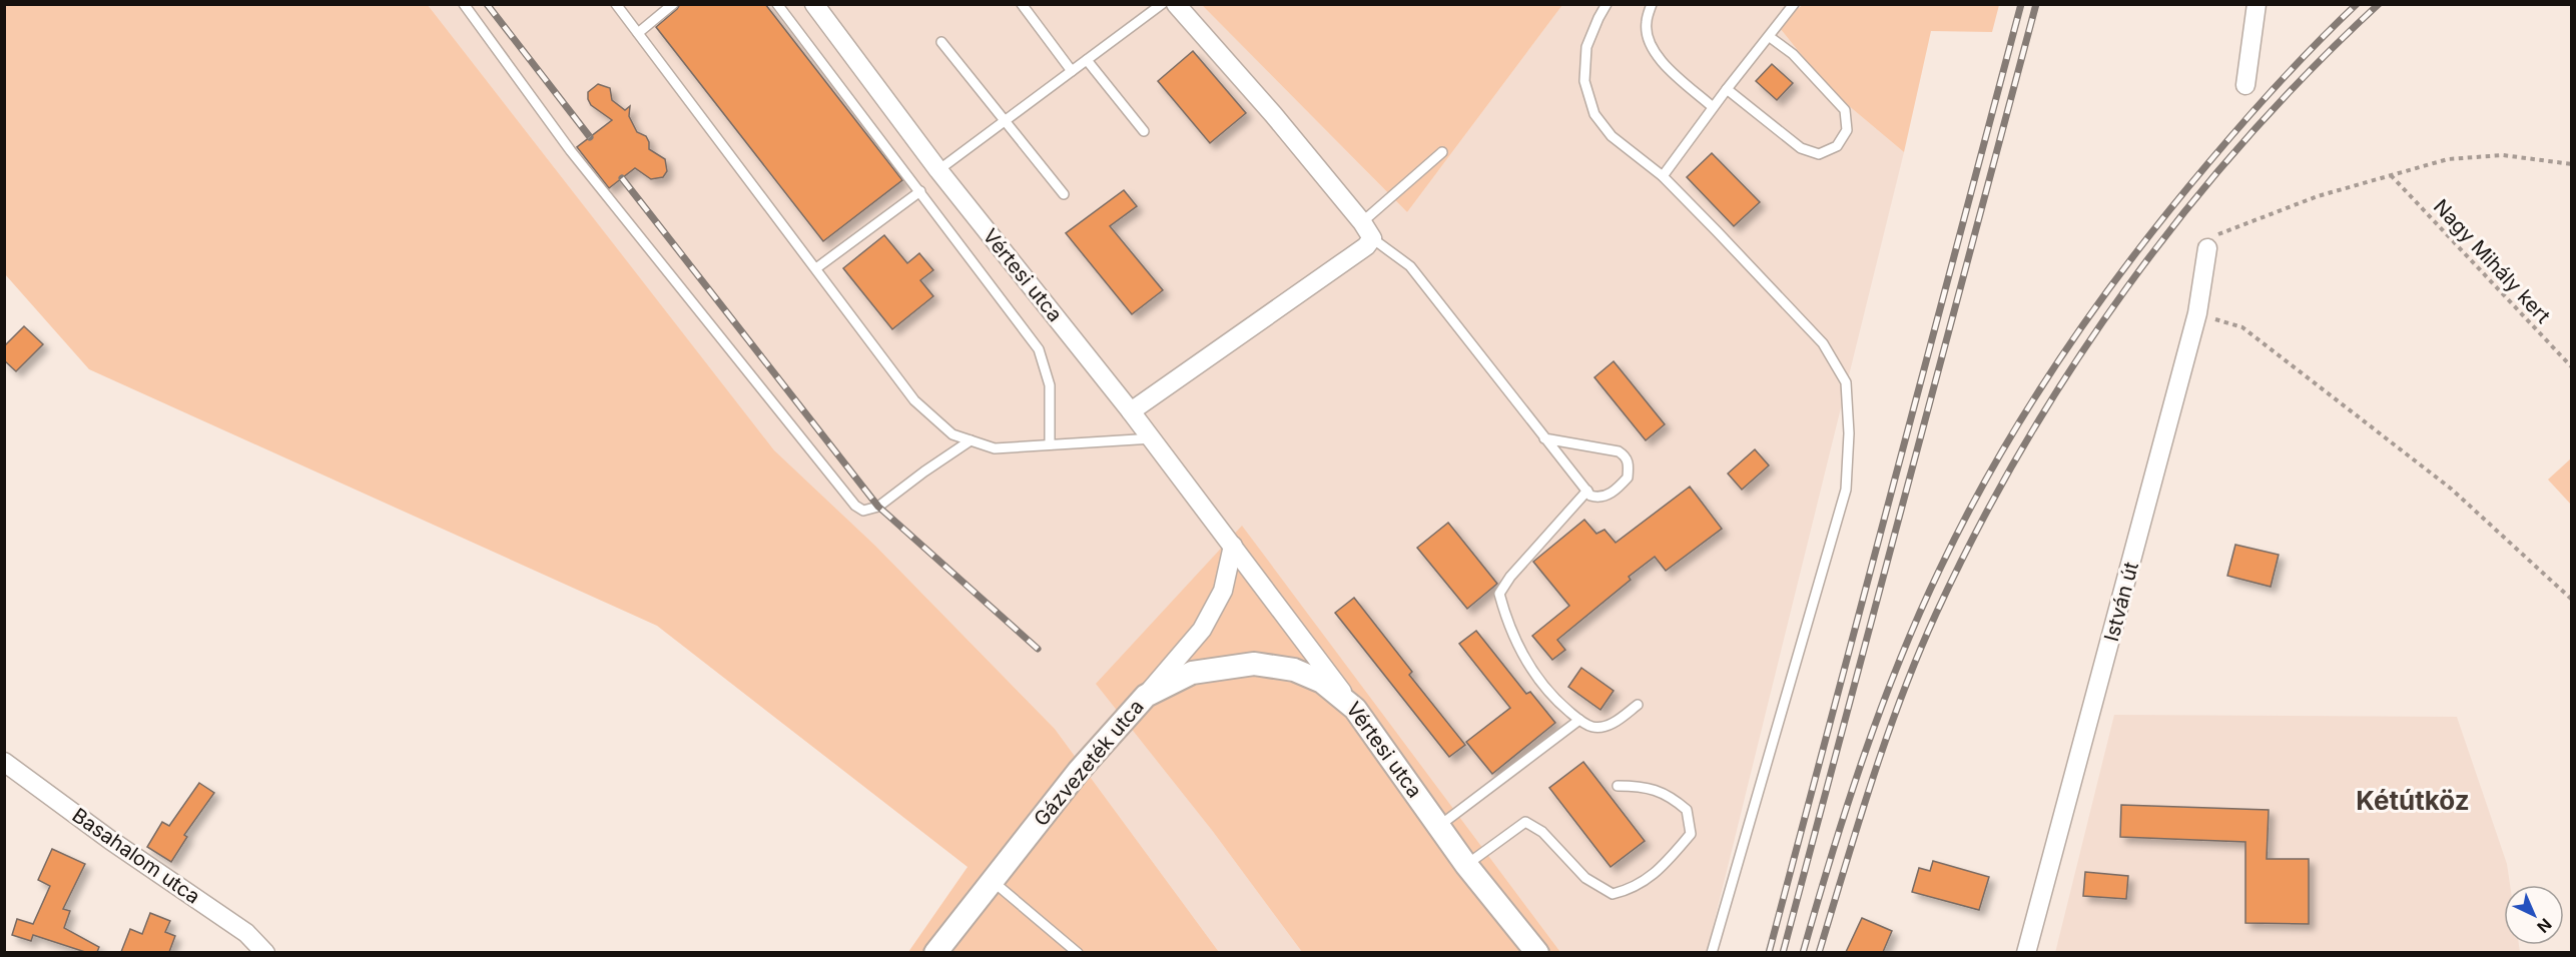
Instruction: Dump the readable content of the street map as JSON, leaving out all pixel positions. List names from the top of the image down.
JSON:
{
  "streets": {
    "street": [
      "Vértesi utca",
      "István út",
      "Gázvezeték utca",
      "Basahalom utca"
    ],
    "path": ["Nagy Mihály kert"]
  },
  "crossings": [
    ["Vértesi utca", "Gázvezeték utca"]
  ],
  "districts": ["Kétútköz"],
  "north": "bottom right"
}
